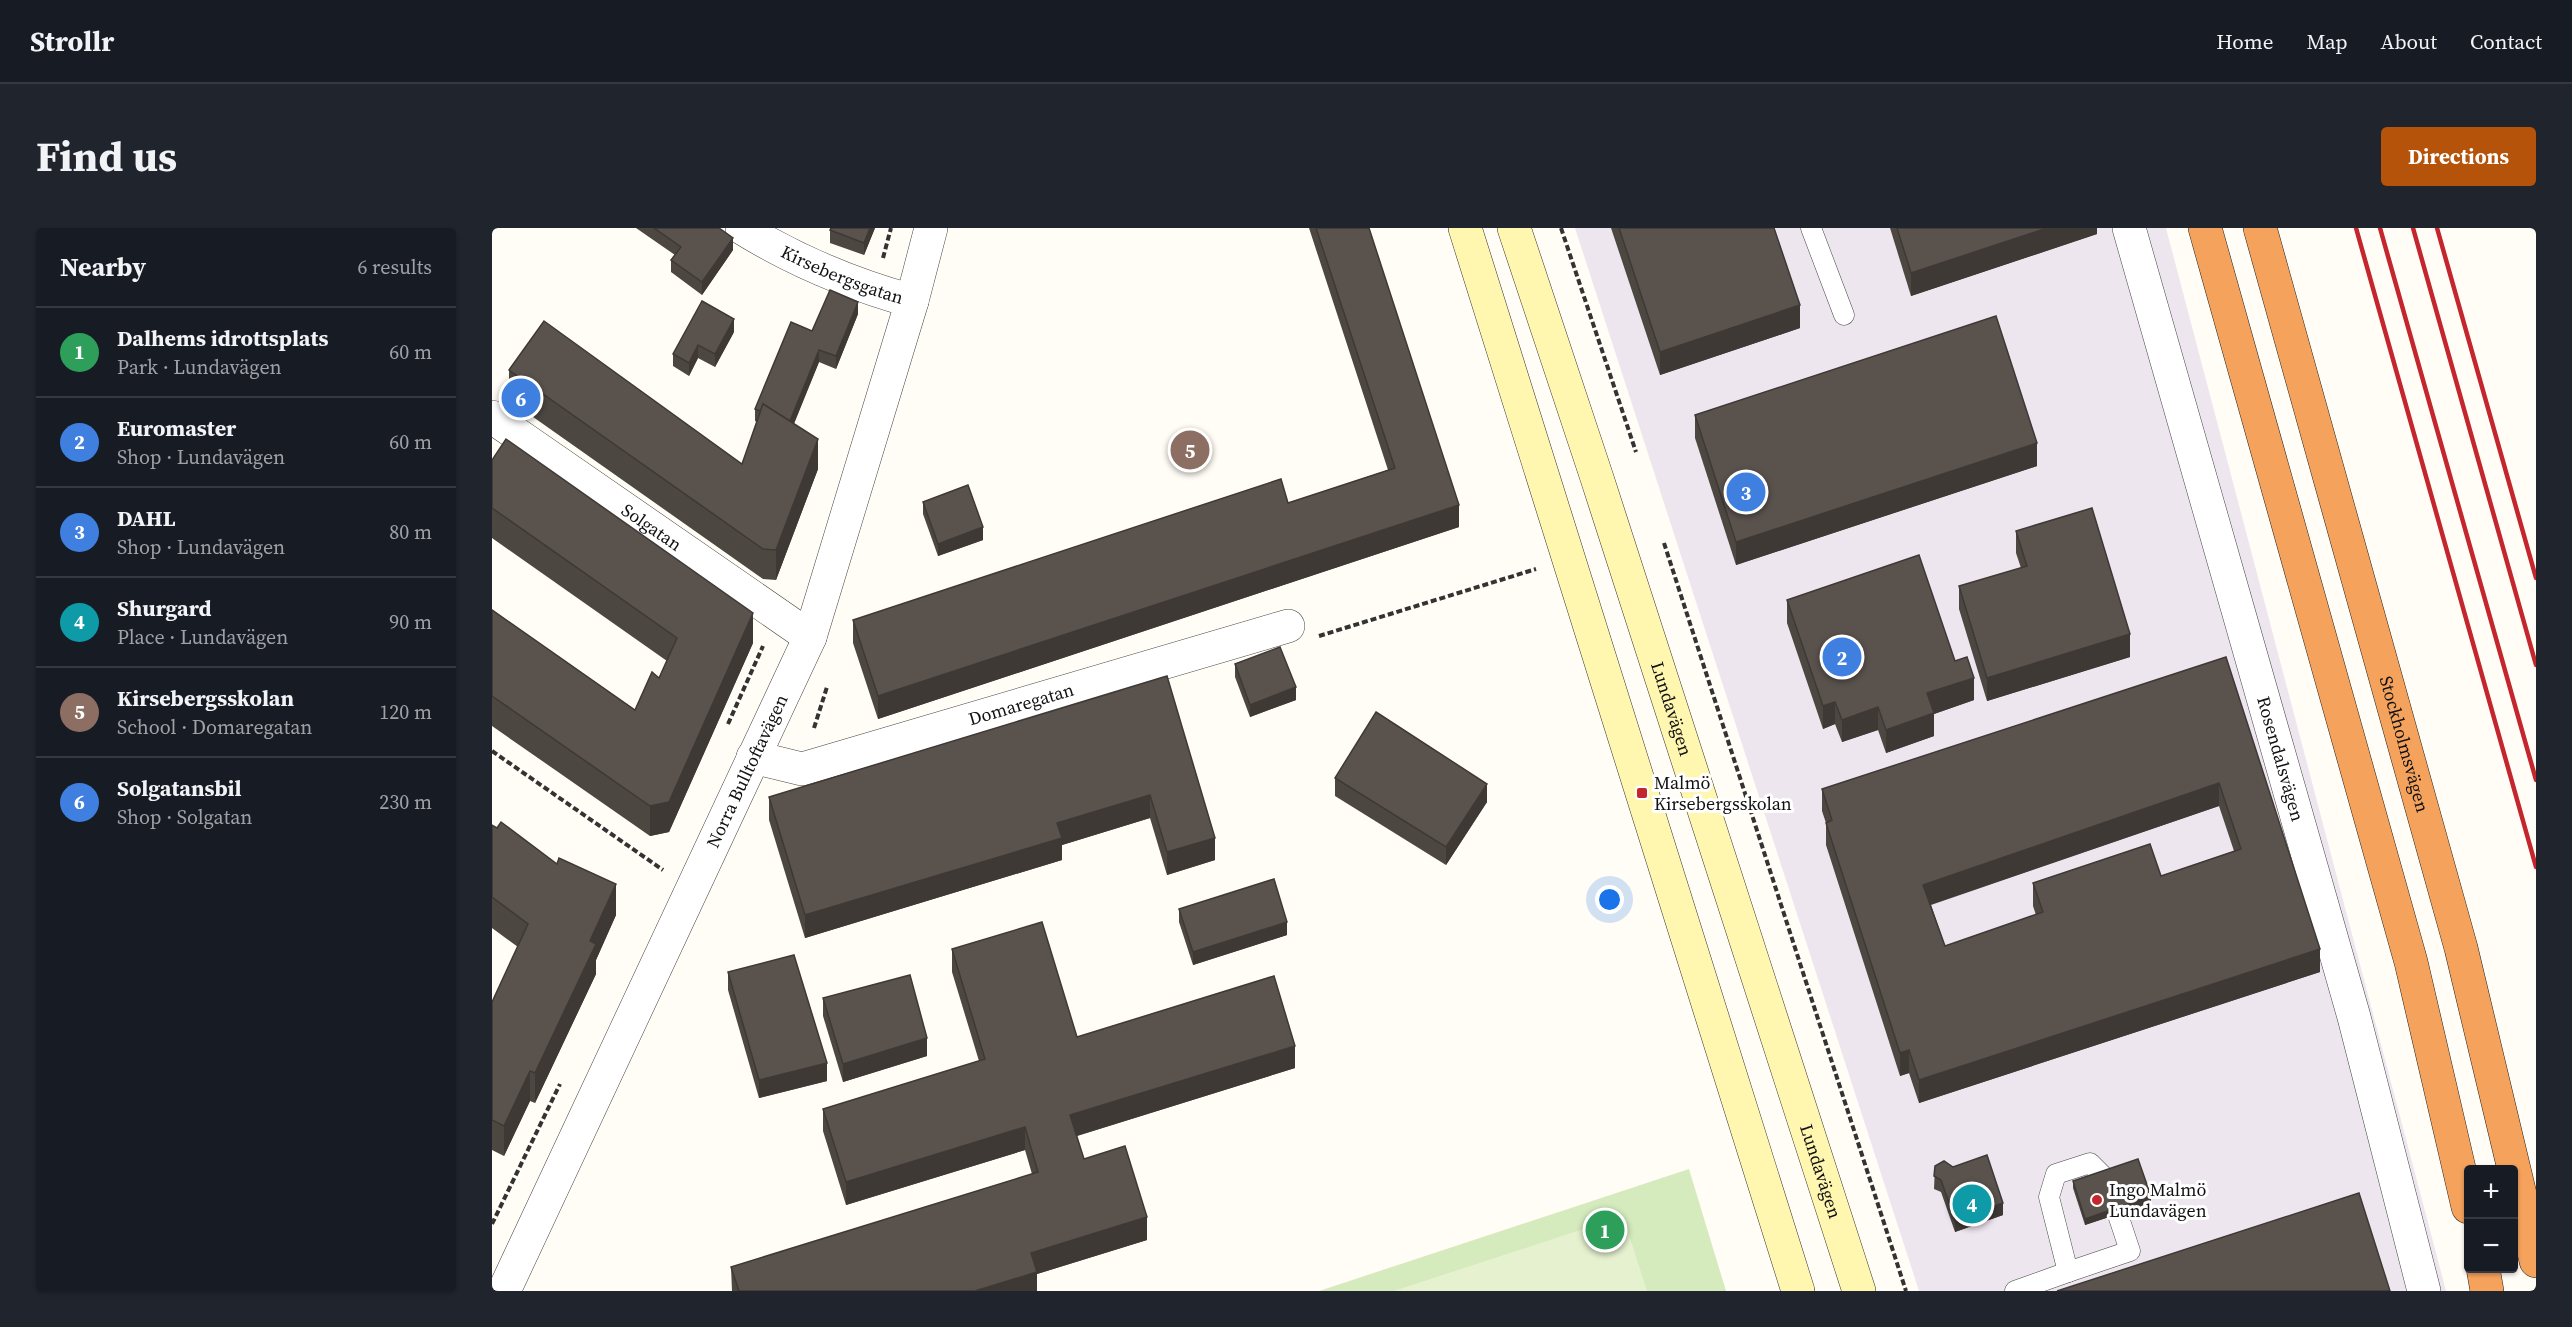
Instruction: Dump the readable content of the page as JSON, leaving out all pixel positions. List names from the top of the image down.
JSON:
{
  "streets": {
    "highway": ["Stockholmsvägen"],
    "main road": ["Lundavägen"],
    "street": [
      "Kirsebergsgatan",
      "Solgatan",
      "Domaregatan",
      "Rosendalsvägen",
      "Norra Bulltoftavägen"
    ]
  },
  "crossings": [
    ["Kirsebergsgatan", "Norra Bulltoftavägen"],
    ["Solgatan", "Norra Bulltoftavägen"],
    ["Domaregatan", "Norra Bulltoftavägen"]
  ],
  "places": {
    "transit": ["Malmö Kirsebergsskolan"],
    "other": ["Ingo Malmö Lundavägen"]
  },
  "page": {
    "header": "Strollr",
    "nav": [
      "Home",
      "Map",
      "About",
      "Contact"
    ],
    "title": "Find us",
    "buttons": "Directions",
    "heading": ["Nearby", "6 results"],
    "list": [
      {
        "mark": "1",
        "name": "Dalhems idrottsplats",
        "note": "Park · Lundavägen",
        "value": "60 m"
      },
      {
        "mark": "2",
        "name": "Euromaster",
        "note": "Shop · Lundavägen",
        "value": "60 m"
      },
      {
        "mark": "3",
        "name": "DAHL",
        "note": "Shop · Lundavägen",
        "value": "80 m"
      },
      {
        "mark": "4",
        "name": "Shurgard",
        "note": "Place · Lundavägen",
        "value": "90 m"
      },
      {
        "mark": "5",
        "name": "Kirsebergsskolan",
        "note": "School · Domaregatan",
        "value": "120 m"
      },
      {
        "mark": "6",
        "name": "Solgatansbil",
        "note": "Shop · Solgatan",
        "value": "230 m"
      }
    ],
    "pins": [
      "6",
      "5",
      "3",
      "2",
      "4",
      "1"
    ],
    "map_buttons": ["+", "−"]
  }
}
